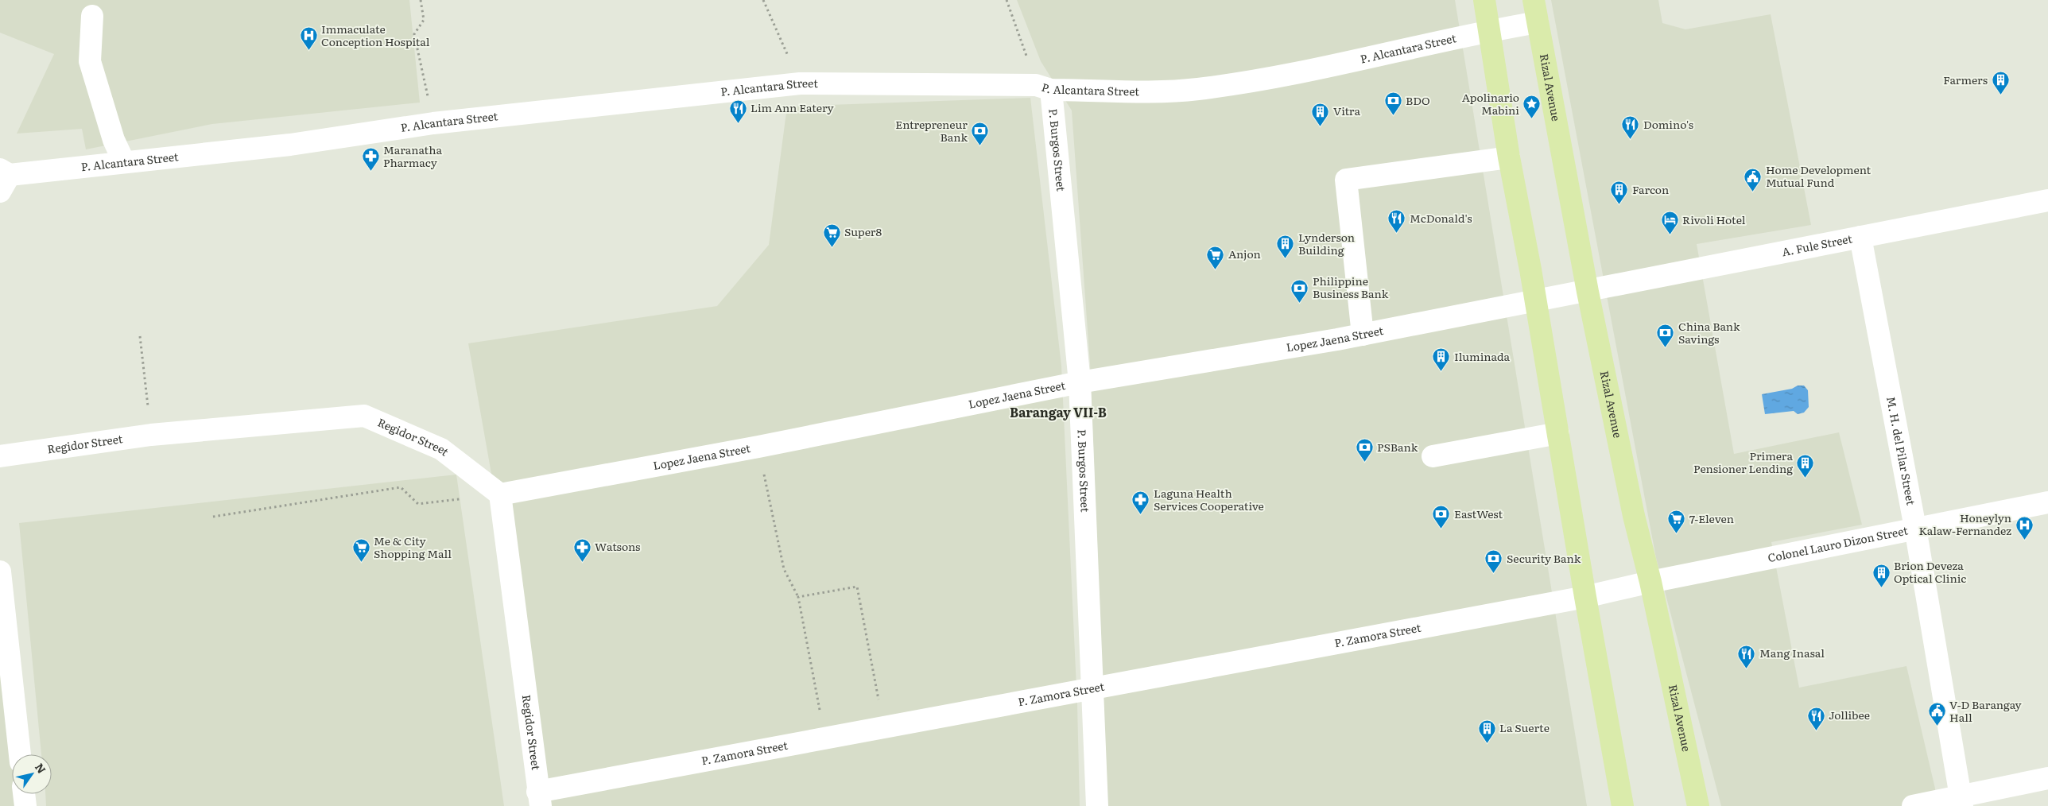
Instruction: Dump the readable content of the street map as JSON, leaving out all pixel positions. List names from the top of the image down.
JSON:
{
  "streets": {
    "main road": ["Rizal Avenue"],
    "street": [
      "P. Alcantara Street",
      "P. Burgos Street",
      "A. Fule Street",
      "Lopez Jaena Street",
      "Regidor Street",
      "M. H. del Pilar Street",
      "Colonel Lauro Dizon Street",
      "P. Zamora Street"
    ]
  },
  "crossings": [
    ["P. Alcantara Street", "Rizal Avenue"],
    ["P. Alcantara Street", "P. Burgos Street"],
    ["Rizal Avenue", "A. Fule Street"],
    ["Rizal Avenue", "Colonel Lauro Dizon Street"],
    ["P. Burgos Street", "Lopez Jaena Street"],
    ["P. Burgos Street", "P. Zamora Street"],
    ["A. Fule Street", "Lopez Jaena Street"],
    ["A. Fule Street", "M. H. del Pilar Street"],
    ["Lopez Jaena Street", "Regidor Street"],
    ["Regidor Street", "P. Zamora Street"],
    ["M. H. del Pilar Street", "Colonel Lauro Dizon Street"],
    ["Colonel Lauro Dizon Street", "P. Zamora Street"]
  ],
  "districts": ["Barangay VII-B"],
  "places": {
    "hospital": ["Immaculate Conception Hospital", "Honeylyn Kalaw-Fernandez"],
    "building": [
      "Farmers",
      "Vitra",
      "Farcon",
      "Lynderson Building",
      "Iluminada",
      "Primera Pensioner Lending",
      "Brion Deveza Optical Clinic",
      "La Suerte"
    ],
    "bank": [
      "BDO",
      "Entrepreneur Bank",
      "Philippine Business Bank",
      "China Bank Savings",
      "PSBank",
      "EastWest",
      "Security Bank"
    ],
    "place": ["Apolinario Mabini"],
    "restaurant": [
      "Lim Ann Eatery",
      "Domino's",
      "McDonald's",
      "Mang Inasal",
      "Jollibee"
    ],
    "pharmacy": ["Maranatha Pharmacy", "Laguna Health Services Cooperative", "Watsons"],
    "public building": ["Home Development Mutual Fund", "V-D Barangay Hall"],
    "hotel": ["Rivoli Hotel"],
    "supermarket": [
      "Super8",
      "Anjon",
      "7-Eleven",
      "Me & City Shopping Mall"
    ]
  },
  "north": "top right"
}
